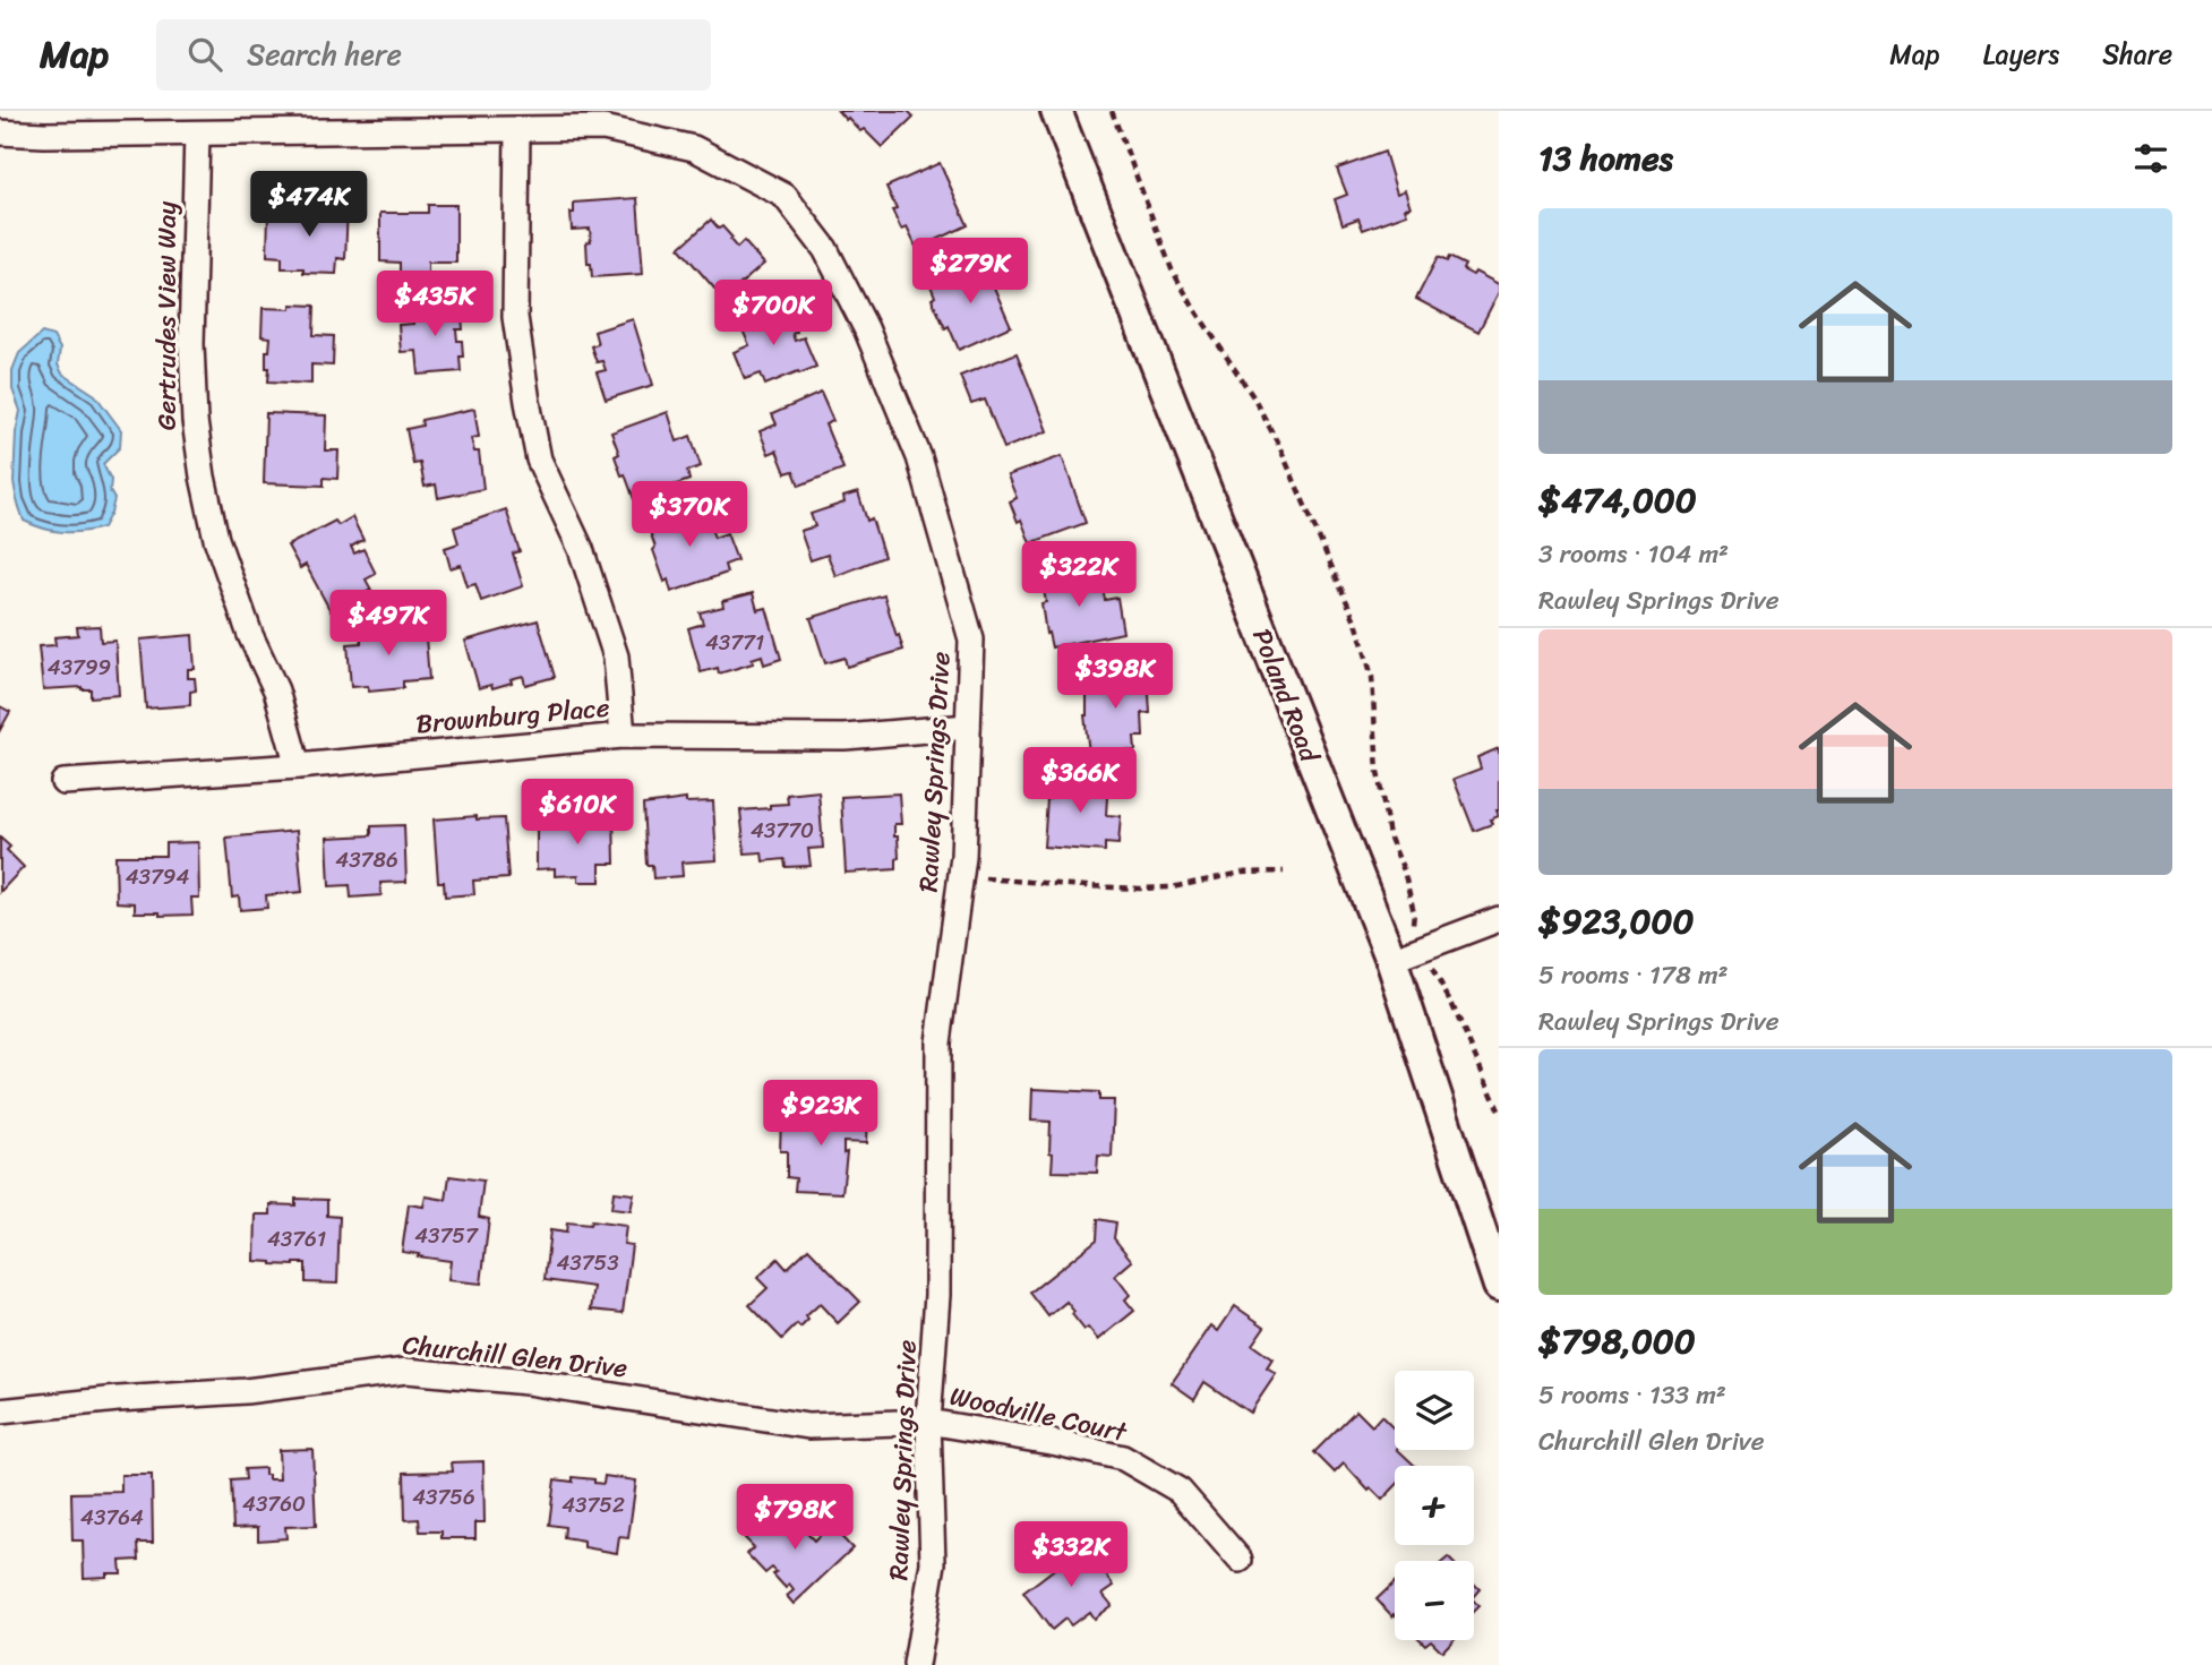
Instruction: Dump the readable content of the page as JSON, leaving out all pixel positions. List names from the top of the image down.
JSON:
{
  "streets": {
    "street": [
      "Gertrudes View Way",
      "Poland Road",
      "Brownburg Place",
      "Rawley Springs Drive",
      "Churchill Glen Drive",
      "Woodville Court"
    ]
  },
  "crossings": [
    ["Gertrudes View Way", "Brownburg Place"],
    ["Gertrudes View Way", "Rawley Springs Drive"],
    ["Brownburg Place", "Rawley Springs Drive"],
    ["Rawley Springs Drive", "Churchill Glen Drive"],
    ["Rawley Springs Drive", "Woodville Court"],
    ["Churchill Glen Drive", "Woodville Court"]
  ],
  "house_numbers": [
    "43771",
    "43799",
    "43770",
    "43786",
    "43794",
    "43757",
    "43761",
    "43753",
    "43756",
    "43760",
    "43752",
    "43764"
  ],
  "page": {
    "header": "Map",
    "search": "Search here",
    "nav": ["Map", "Layers", "Share"],
    "heading": "13 homes",
    "price": [
      "$474K",
      "$279K",
      "$435K",
      "$700K",
      "$370K",
      "$322K",
      "$497K",
      "$398K",
      "$366K",
      "$610K",
      "$923K",
      "$798K",
      "$332K"
    ],
    "list": [
      {
        "name": "$474,000",
        "note": "3 rooms · 104 m² · Rawley Springs Drive"
      },
      {
        "name": "$923,000",
        "note": "5 rooms · 178 m² · Rawley Springs Drive"
      },
      {
        "name": "$798,000",
        "note": "5 rooms · 133 m² · Churchill Glen Drive"
      }
    ],
    "map_buttons": ["+", "−"]
  }
}
